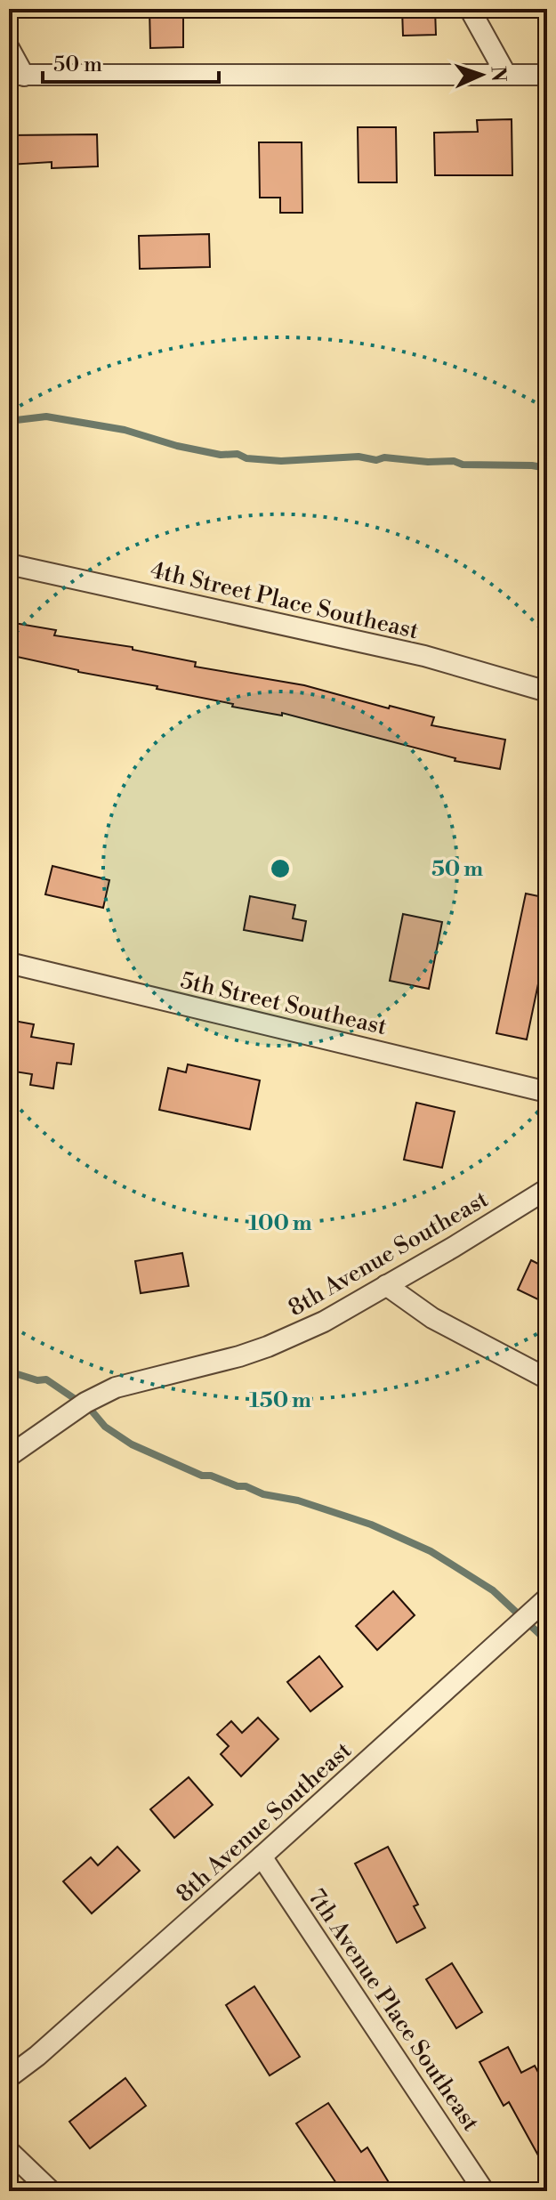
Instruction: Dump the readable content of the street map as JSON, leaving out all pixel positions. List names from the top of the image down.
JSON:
{
  "streets": {
    "street": [
      "4th Street Place Southeast",
      "5th Street Southeast",
      "8th Avenue Southeast",
      "7th Avenue Place Southeast"
    ]
  },
  "crossings": [
    ["8th Avenue Southeast", "7th Avenue Place Southeast"]
  ],
  "scale_bar": "50 m",
  "north": "right",
  "rings": ["50 m", "100 m", "150 m"]
}
